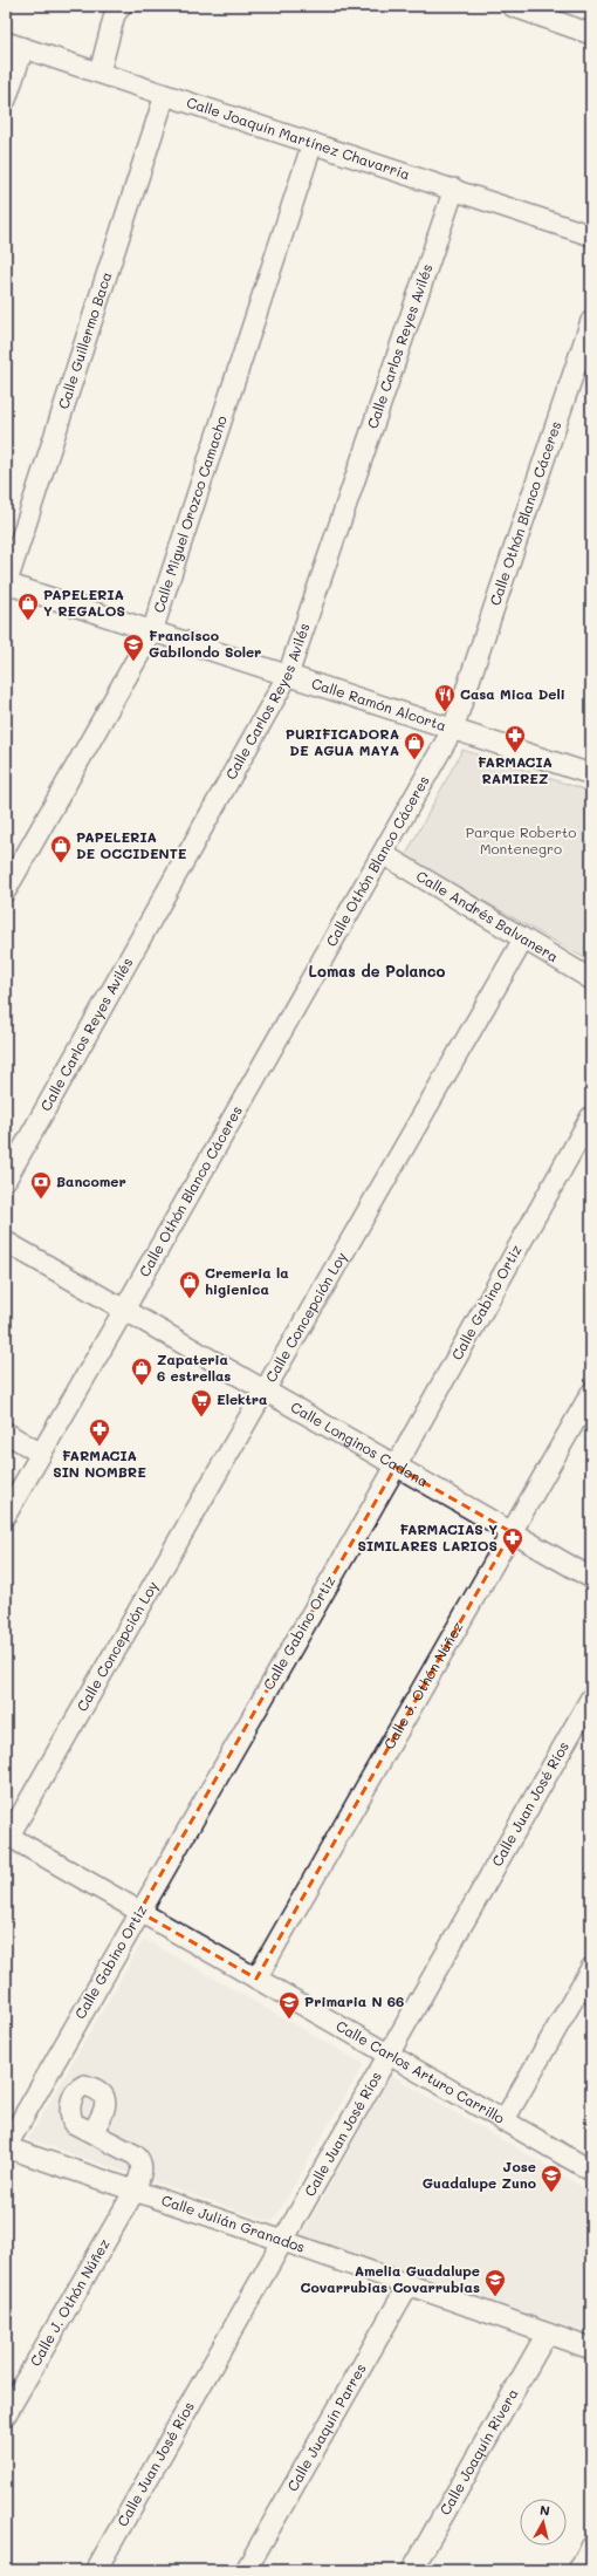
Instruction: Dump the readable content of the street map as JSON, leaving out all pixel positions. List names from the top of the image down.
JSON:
{
  "streets": {
    "street": [
      "Calle Joaquín Martínez Chavarría",
      "Calle Guillermo Baca",
      "Calle Carlos Reyes Avilés",
      "Calle Othón Blanco Cáceres",
      "Calle Miguel Orozco Camacho",
      "Calle Ramón Alcorta",
      "Calle Andrés Balvanera",
      "Calle Gabino Ortiz",
      "Calle Concepción Loy",
      "Calle Longinos Cadena",
      "Calle J. Othón Núñez",
      "Calle Juan José Ríos",
      "Calle Carlos Arturo Carrillo",
      "Calle Julián Granados",
      "Calle Juaquín Parres",
      "Calle Joaquín Rivera"
    ]
  },
  "crossings": [
    ["Calle Joaquín Martínez Chavarría", "Calle Guillermo Baca"],
    ["Calle Joaquín Martínez Chavarría", "Calle Carlos Reyes Avilés"],
    ["Calle Joaquín Martínez Chavarría", "Calle Miguel Orozco Camacho"],
    ["Calle Guillermo Baca", "Calle Ramón Alcorta"],
    ["Calle Carlos Reyes Avilés", "Calle Ramón Alcorta"],
    ["Calle Othón Blanco Cáceres", "Calle Ramón Alcorta"],
    ["Calle Othón Blanco Cáceres", "Calle Andrés Balvanera"],
    ["Calle Othón Blanco Cáceres", "Calle Longinos Cadena"],
    ["Calle Miguel Orozco Camacho", "Calle Ramón Alcorta"],
    ["Calle Andrés Balvanera", "Calle Concepción Loy"],
    ["Calle Gabino Ortiz", "Calle Longinos Cadena"],
    ["Calle Gabino Ortiz", "Calle Carlos Arturo Carrillo"],
    ["Calle Gabino Ortiz", "Calle Julián Granados"],
    ["Calle Concepción Loy", "Calle Longinos Cadena"],
    ["Calle Concepción Loy", "Calle Carlos Arturo Carrillo"],
    ["Calle Longinos Cadena", "Calle J. Othón Núñez"],
    ["Calle J. Othón Núñez", "Calle Carlos Arturo Carrillo"],
    ["Calle J. Othón Núñez", "Calle Julián Granados"],
    ["Calle Juan José Ríos", "Calle Carlos Arturo Carrillo"],
    ["Calle Juan José Ríos", "Calle Julián Granados"],
    ["Calle Julián Granados", "Calle Juaquín Parres"],
    ["Calle Julián Granados", "Calle Joaquín Rivera"]
  ],
  "districts": ["Lomas de Polanco"],
  "parks": ["Parque Roberto Montenegro"],
  "places": {
    "shop": [
      "PAPELERIA Y REGALOS",
      "PURIFICADORA DE AGUA MAYA",
      "PAPELERIA DE OCCIDENTE",
      "Cremeria la higienica",
      "Zapateria 6 estrellas"
    ],
    "school or university": [
      "Francisco Gabilondo Soler",
      "Primaria N 66",
      "Jose Guadalupe Zuno",
      "Amelia Guadalupe Covarrubias Covarrubias"
    ],
    "restaurant": ["Casa Mica Deli"],
    "pharmacy": ["FARMACIA RAMIREZ", "FARMACIA SIN NOMBRE", "FARMACIAS Y SIMILARES LARIOS"],
    "bank": ["Bancomer"],
    "supermarket": ["Elektra"]
  },
  "north": "top"
}
